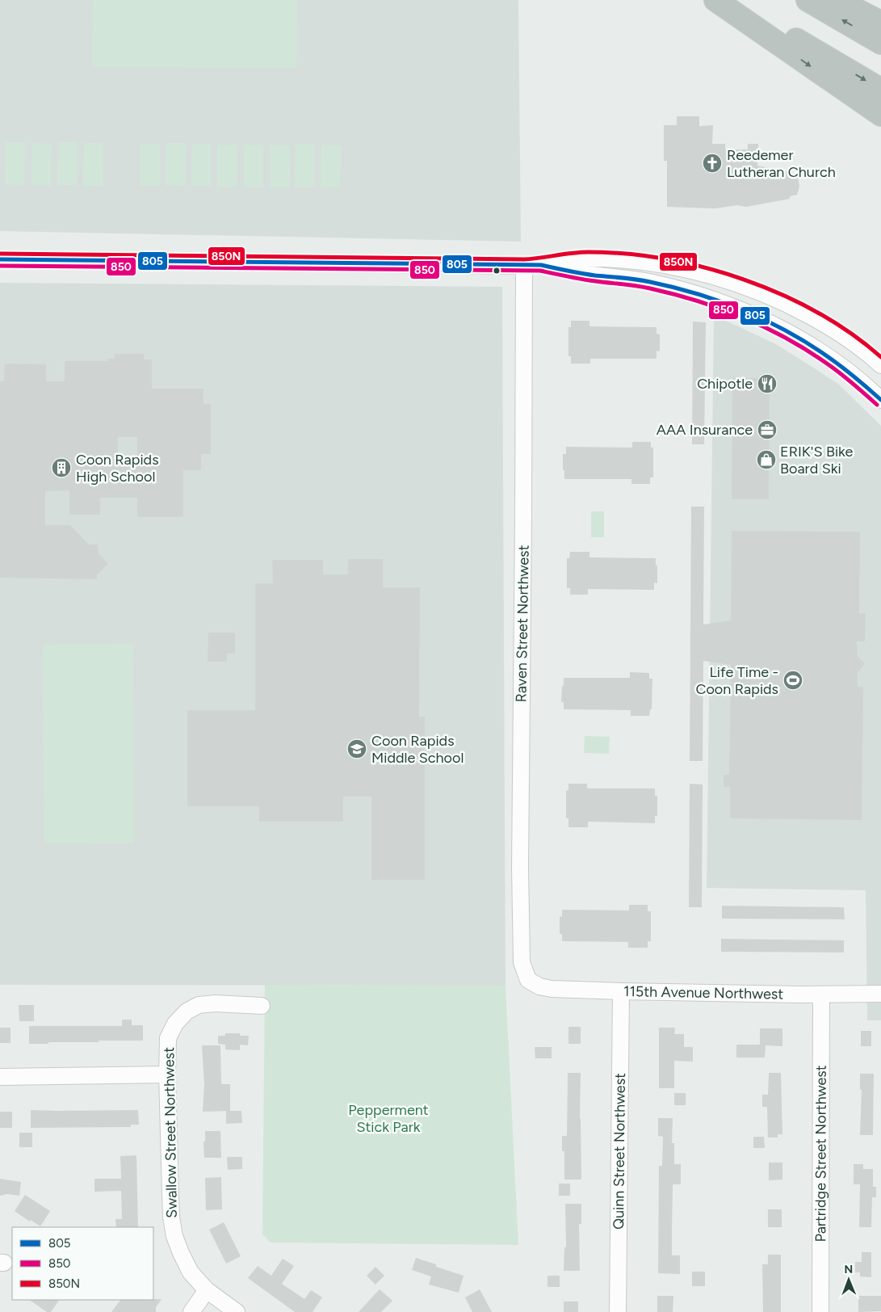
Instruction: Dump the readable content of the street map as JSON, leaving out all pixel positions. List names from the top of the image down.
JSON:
{
  "streets": {
    "street": [
      "Raven Street Northwest",
      "115th Avenue Northwest",
      "Swallow Street Northwest",
      "Quinn Street Northwest",
      "Partridge Street Northwest"
    ]
  },
  "crossings": [
    ["Raven Street Northwest", "115th Avenue Northwest"],
    ["115th Avenue Northwest", "Quinn Street Northwest"],
    ["115th Avenue Northwest", "Partridge Street Northwest"]
  ],
  "parks": ["Pepperment Stick Park"],
  "places": {
    "church": ["Reedemer Lutheran Church"],
    "restaurant": ["Chipotle"],
    "office": ["AAA Insurance"],
    "shop": ["ERIK'S Bike Board Ski"],
    "building": ["Coon Rapids High School"],
    "sports": ["Life Time - Coon Rapids"],
    "school or university": ["Coon Rapids Middle School"]
  },
  "lines": ["transit line 850N", "transit line 805", "transit line 850"],
  "legend": ["805", "850", "850N"],
  "north": "top"
}
